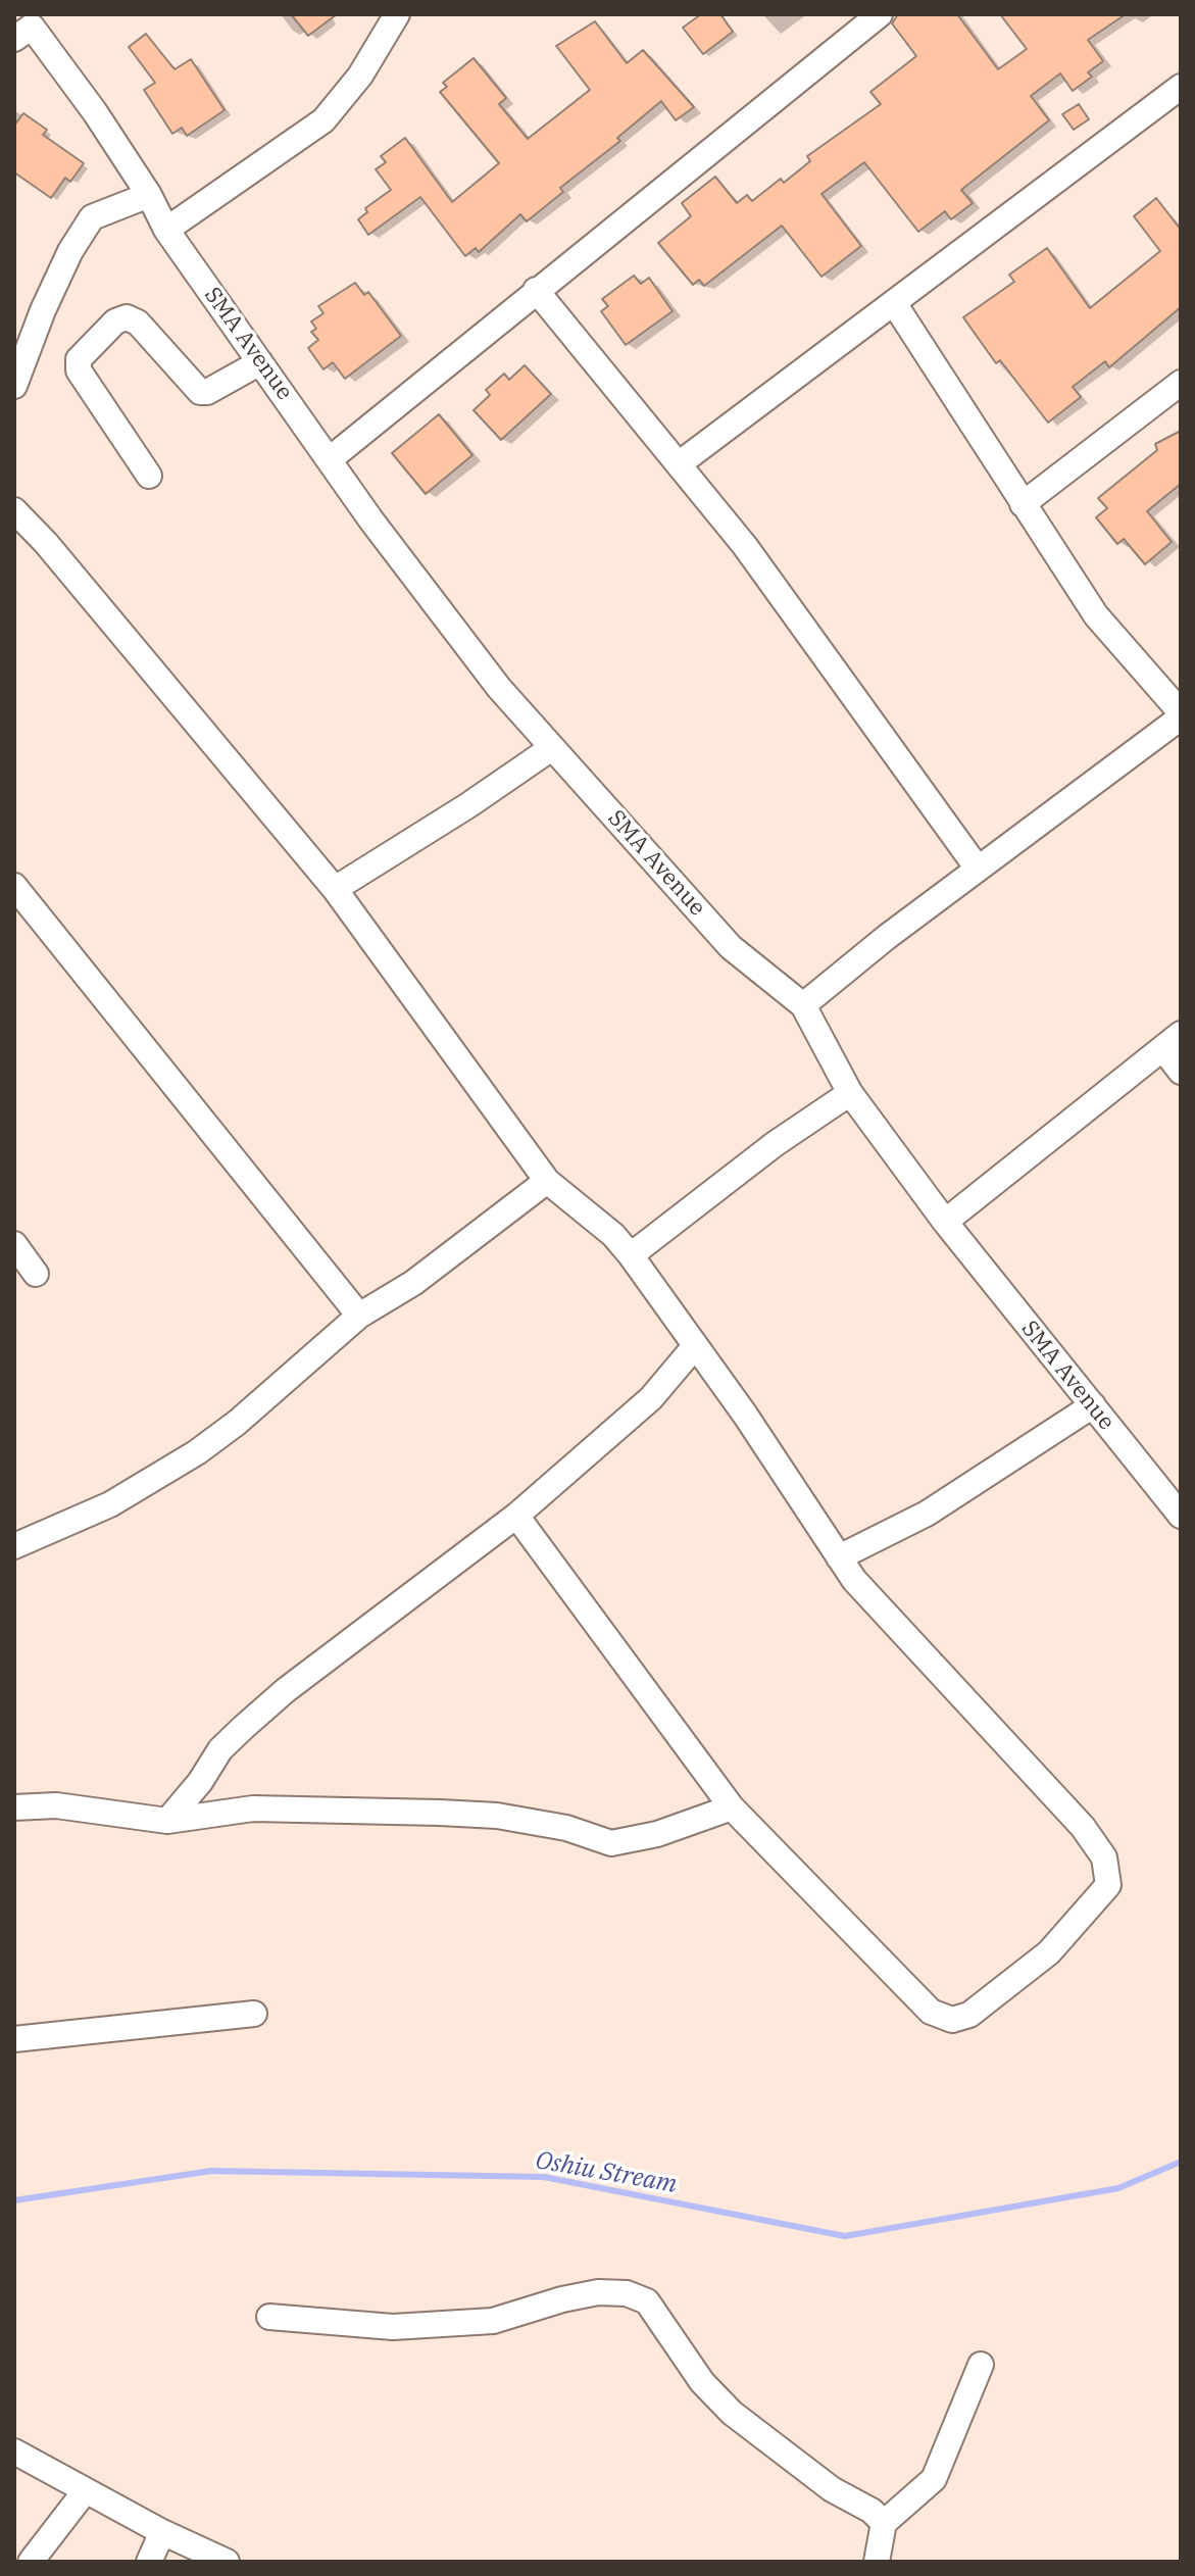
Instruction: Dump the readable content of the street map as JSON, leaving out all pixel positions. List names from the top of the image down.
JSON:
{
  "streets": {
    "street": ["SMA Avenue"]
  },
  "water": ["Oshiu Stream"]
}
